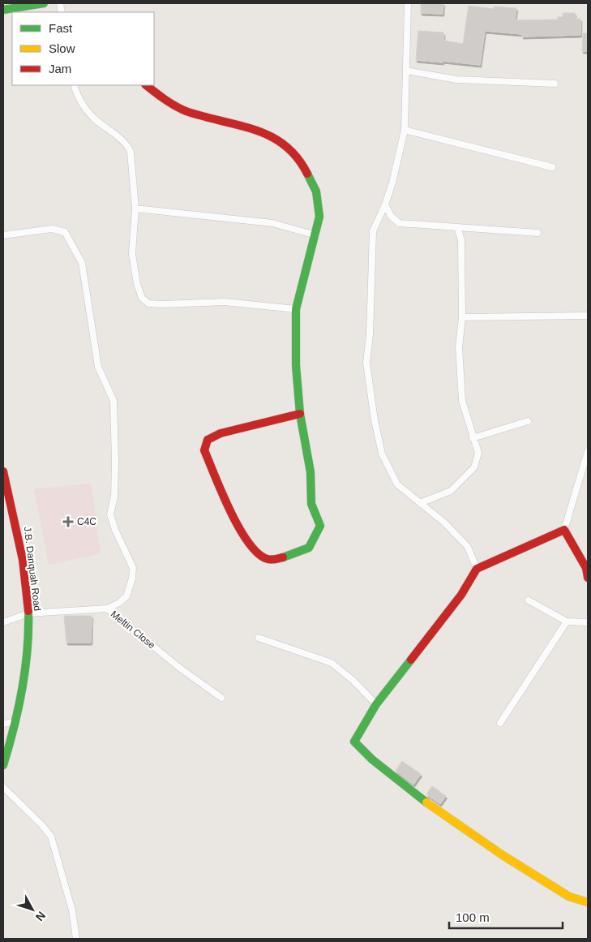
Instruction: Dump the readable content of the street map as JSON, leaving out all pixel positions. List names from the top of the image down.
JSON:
{
  "streets": {
    "main road": ["J.B. Danquah Road"],
    "street": ["Meltin Close"]
  },
  "crossings": [
    ["J.B. Danquah Road", "Meltin Close"]
  ],
  "places": {
    "health": ["C4C"]
  },
  "legend": ["Fast", "Slow", "Jam"],
  "scale_bar": "100 m",
  "north": "bottom right"
}
